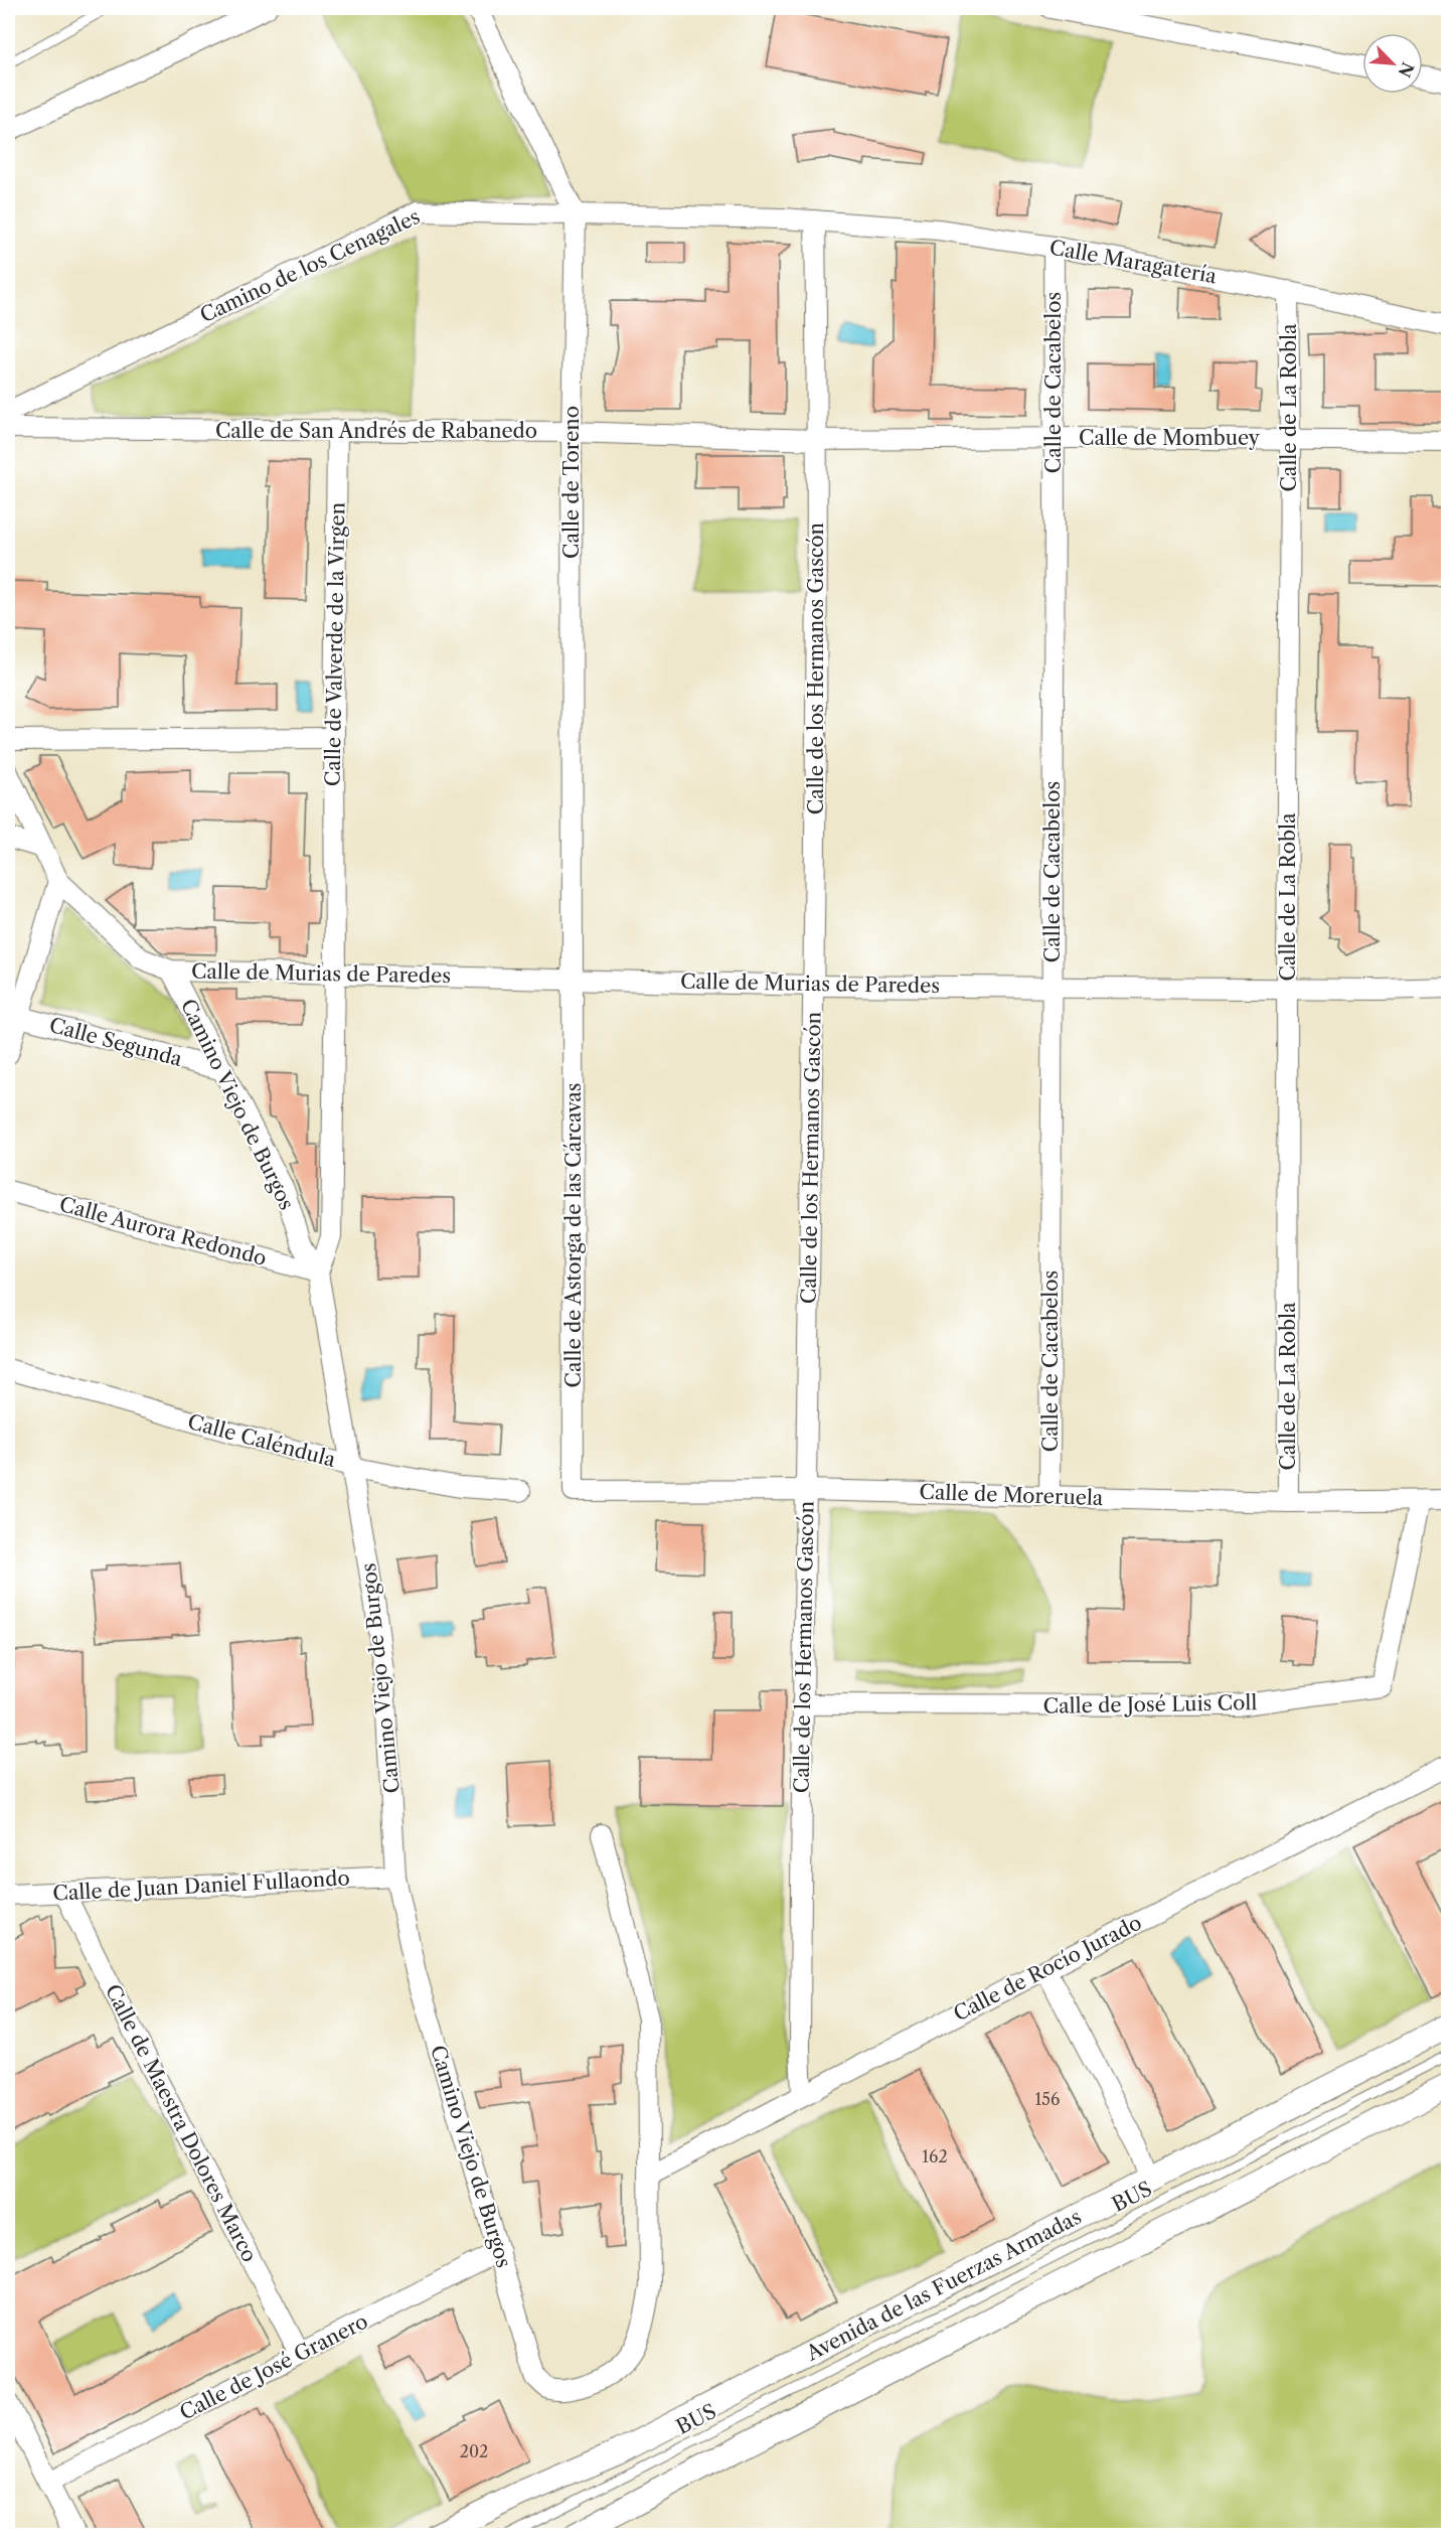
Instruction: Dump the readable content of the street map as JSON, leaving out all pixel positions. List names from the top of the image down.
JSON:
{
  "streets": {
    "street": [
      "Calle Maragatería",
      "Camino de los Cenagales",
      "Calle de Cacabelos",
      "Calle de La Robla",
      "Calle de San Andrés de Rabanedo",
      "Calle de Mombuey",
      "Calle de Toreno",
      "Calle de Valverde de la Virgen",
      "Calle de los Hermanos Gascón",
      "Calle de Murias de Paredes",
      "Calle Segunda",
      "Camino Viejo de Burgos",
      "Calle Aurora Redondo",
      "Calle de Astorga de las Cárcavas",
      "Calle Caléndula",
      "Calle de Moreruela",
      "Calle de José Luis Coll",
      "Calle de Juan Daniel Fullaondo",
      "Calle de Rocío Jurado",
      "Calle de Maestra Dolores Marco",
      "Avenida de las Fuerzas Armadas",
      "Calle de José Granero"
    ],
    "lane": ["BUS"]
  },
  "crossings": [
    ["Calle Maragatería", "Camino de los Cenagales"],
    ["Calle Maragatería", "Calle de Cacabelos"],
    ["Calle Maragatería", "Calle de La Robla"],
    ["Calle Maragatería", "Calle de los Hermanos Gascón"],
    ["Camino de los Cenagales", "Calle de Toreno"],
    ["Camino de los Cenagales", "Calle de los Hermanos Gascón"],
    ["Calle de Cacabelos", "Calle de Mombuey"],
    ["Calle de Cacabelos", "Calle de Murias de Paredes"],
    ["Calle de Cacabelos", "Calle de Moreruela"],
    ["Calle de La Robla", "Calle de Mombuey"],
    ["Calle de La Robla", "Calle de Murias de Paredes"],
    ["Calle de La Robla", "Calle de Moreruela"],
    ["Calle de San Andrés de Rabanedo", "Calle de Mombuey"],
    ["Calle de San Andrés de Rabanedo", "Calle de Toreno"],
    ["Calle de San Andrés de Rabanedo", "Calle de Valverde de la Virgen"],
    ["Calle de San Andrés de Rabanedo", "Calle de los Hermanos Gascón"],
    ["Calle de Mombuey", "Calle de los Hermanos Gascón"],
    ["Calle de Toreno", "Calle de Murias de Paredes"],
    ["Calle de Toreno", "Calle de Astorga de las Cárcavas"],
    ["Calle de Valverde de la Virgen", "Calle de Murias de Paredes"],
    ["Calle de Valverde de la Virgen", "Camino Viejo de Burgos"],
    ["Calle de Valverde de la Virgen", "Calle Aurora Redondo"],
    ["Calle de los Hermanos Gascón", "Calle de Murias de Paredes"],
    ["Calle de los Hermanos Gascón", "Calle de Moreruela"],
    ["Calle de los Hermanos Gascón", "Calle de José Luis Coll"],
    ["Calle de los Hermanos Gascón", "Calle de Rocío Jurado"],
    ["Calle de Murias de Paredes", "Camino Viejo de Burgos"],
    ["Calle de Murias de Paredes", "Calle de Astorga de las Cárcavas"],
    ["Calle Segunda", "Camino Viejo de Burgos"],
    ["Camino Viejo de Burgos", "Calle Aurora Redondo"],
    ["Camino Viejo de Burgos", "Calle Caléndula"],
    ["Camino Viejo de Burgos", "Calle de Juan Daniel Fullaondo"],
    ["Camino Viejo de Burgos", "Calle de Rocío Jurado"],
    ["Camino Viejo de Burgos", "Calle de José Granero"],
    ["Calle de Astorga de las Cárcavas", "Calle de Moreruela"],
    ["Calle de Moreruela", "Calle de José Luis Coll"],
    ["Calle de Juan Daniel Fullaondo", "Calle de Maestra Dolores Marco"],
    ["Calle de Maestra Dolores Marco", "Calle de José Granero"]
  ],
  "house_numbers": ["156", "162", "202"],
  "north": "bottom right"
}
